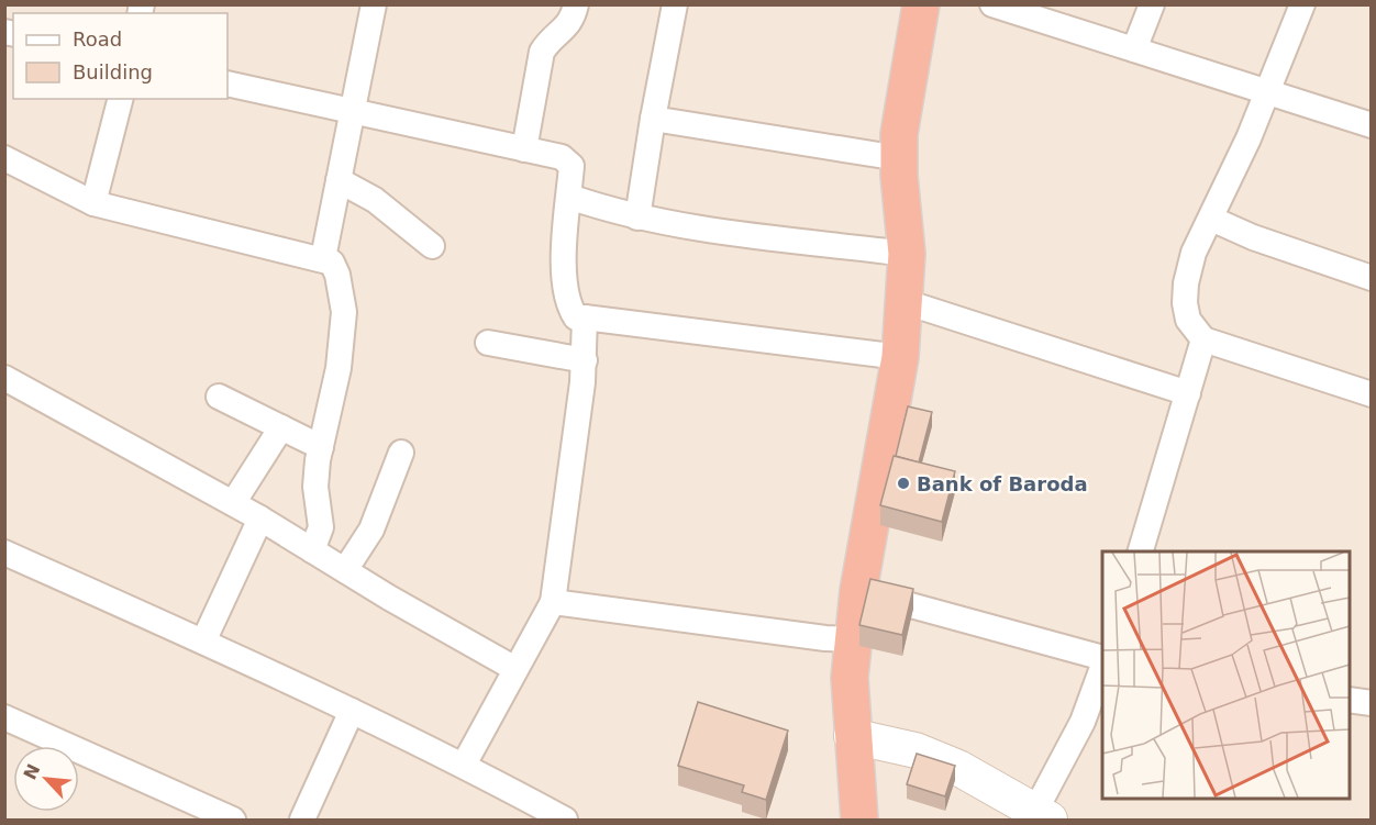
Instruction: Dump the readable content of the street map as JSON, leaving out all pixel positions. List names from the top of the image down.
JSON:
{
  "places": ["Bank of Baroda"],
  "legend": ["Road", "Building"],
  "north": "top left"
}
